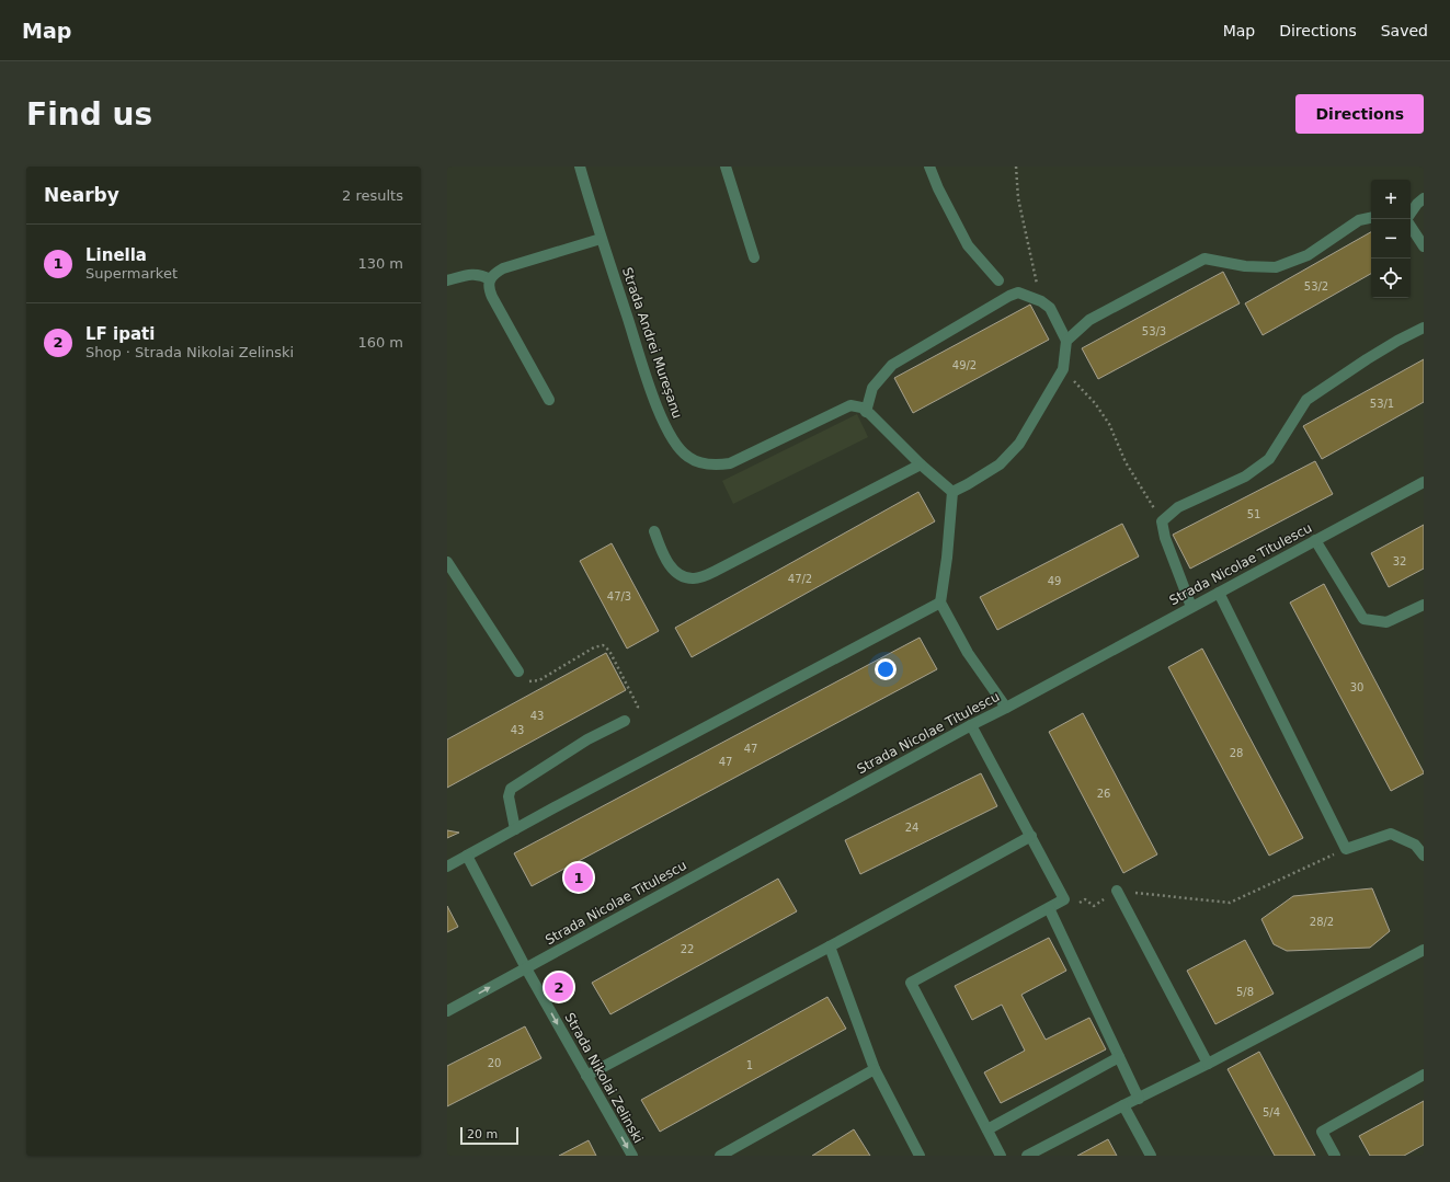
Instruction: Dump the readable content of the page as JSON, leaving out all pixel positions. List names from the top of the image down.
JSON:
{
  "streets": {
    "street": ["Strada Andrei Mureșanu", "Strada Nicolae Titulescu", "Strada Nikolai Zelinski"]
  },
  "crossings": [
    ["Strada Nicolae Titulescu", "Strada Nikolai Zelinski"]
  ],
  "one_way": ["Strada Nikolai Zelinski"],
  "house_numbers": [
    "53/2",
    "53/3",
    "49/2",
    "53/1",
    "51",
    "32",
    "47/2",
    "49",
    "47/3",
    "30",
    "43",
    "43",
    "47",
    "28",
    "47",
    "26",
    "24",
    "28/2",
    "22",
    "5/8",
    "20",
    "1",
    "5/4"
  ],
  "scale_bar": "20 m",
  "page": {
    "header": "Map",
    "nav": ["Map", "Directions", "Saved"],
    "buttons": "Directions",
    "title": "Find us",
    "heading": ["Nearby", "2 results"],
    "map_buttons": ["+", "−"],
    "list": [
      {
        "mark": "1",
        "name": "Linella",
        "note": "Supermarket",
        "value": "130 m"
      },
      {
        "mark": "2",
        "name": "LF ipati",
        "note": "Shop · Strada Nikolai Zelinski",
        "value": "160 m"
      }
    ],
    "pins": ["1", "2"],
    "scale": "20 m"
  }
}
